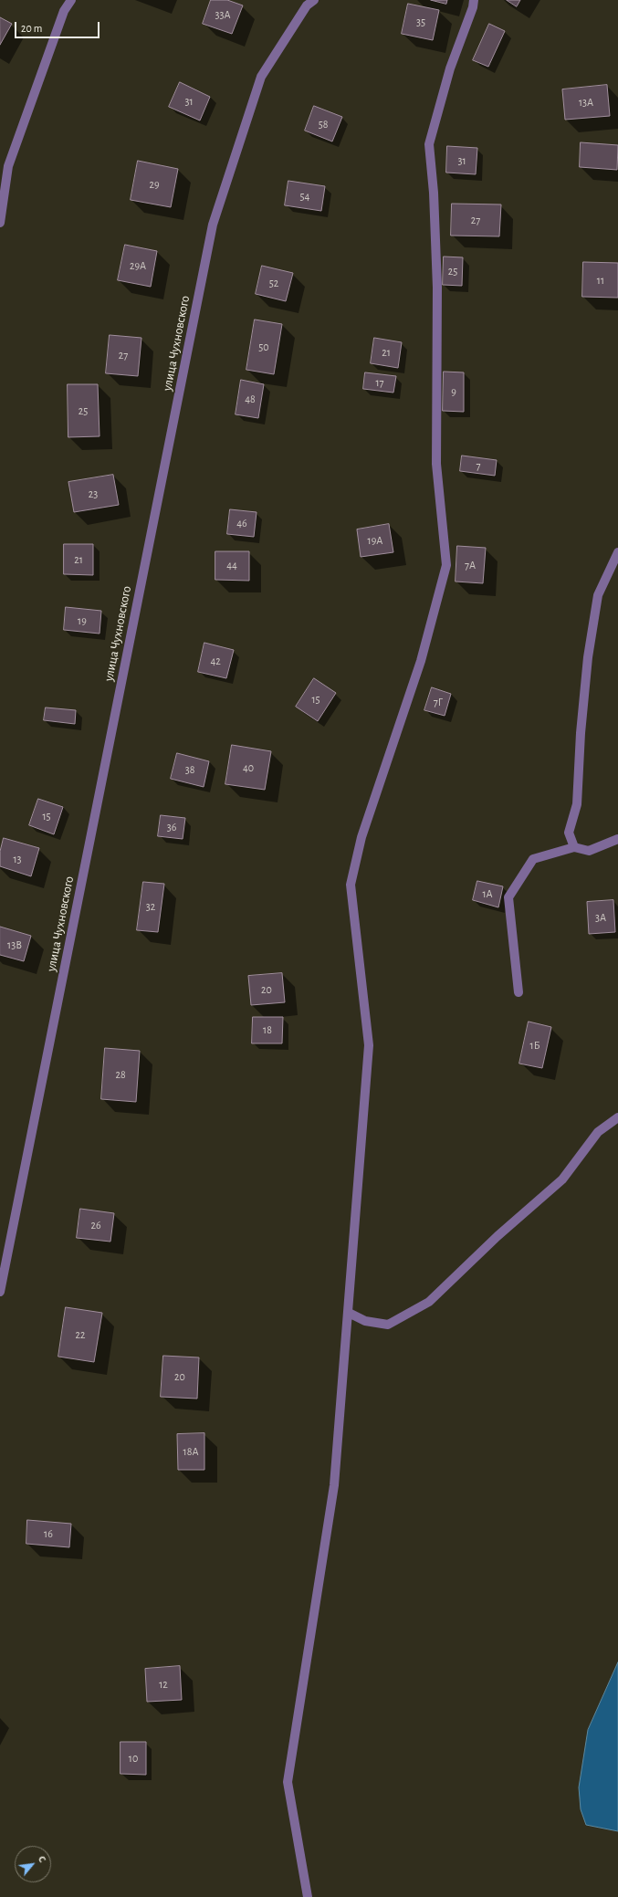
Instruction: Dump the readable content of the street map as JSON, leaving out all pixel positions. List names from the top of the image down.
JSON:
{
  "streets": {
    "street": ["улица Чухновского"]
  },
  "house_numbers": [
    "33А",
    "35",
    "31",
    "13А",
    "58",
    "31",
    "29",
    "54",
    "27",
    "29А",
    "25",
    "11",
    "52",
    "50",
    "21",
    "27",
    "17",
    "9",
    "48",
    "25",
    "7",
    "23",
    "46",
    "19А",
    "21",
    "44",
    "7А",
    "19",
    "42",
    "15",
    "7Г",
    "40",
    "38",
    "15",
    "36",
    "13",
    "1А",
    "32",
    "3А",
    "13В",
    "20",
    "18",
    "1Б",
    "28",
    "26",
    "22",
    "20",
    "18А",
    "16",
    "12",
    "10"
  ],
  "scale_bar": "20 m",
  "north": "top right"
}
